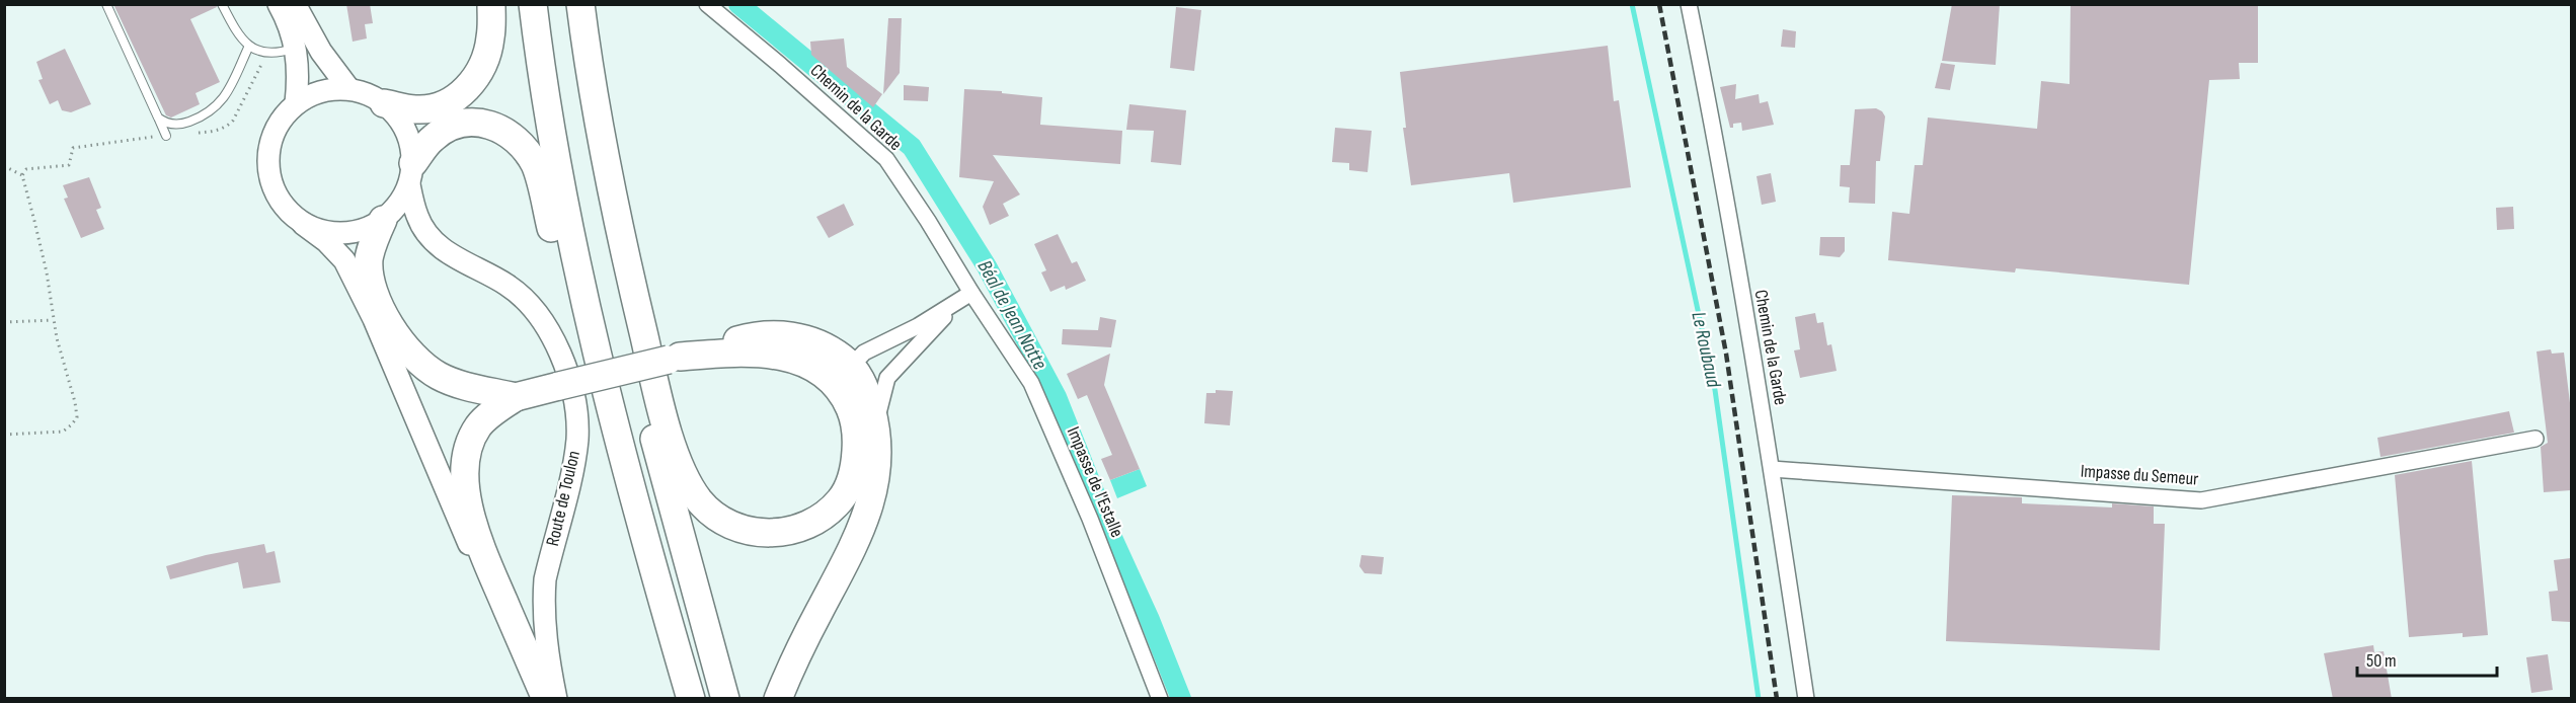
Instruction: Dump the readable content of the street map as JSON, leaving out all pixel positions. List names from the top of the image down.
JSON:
{
  "streets": {
    "main road": ["Route de Toulon"],
    "street": ["Chemin de la Garde", "Impasse du Semeur", "Impasse de l'Estalle"]
  },
  "crossings": [
    ["Chemin de la Garde", "Impasse du Semeur"],
    ["Chemin de la Garde", "Impasse de l'Estalle"]
  ],
  "water": ["Béal de Jean Natte", "Le Roubaud"],
  "scale_bar": "50 m"
}
